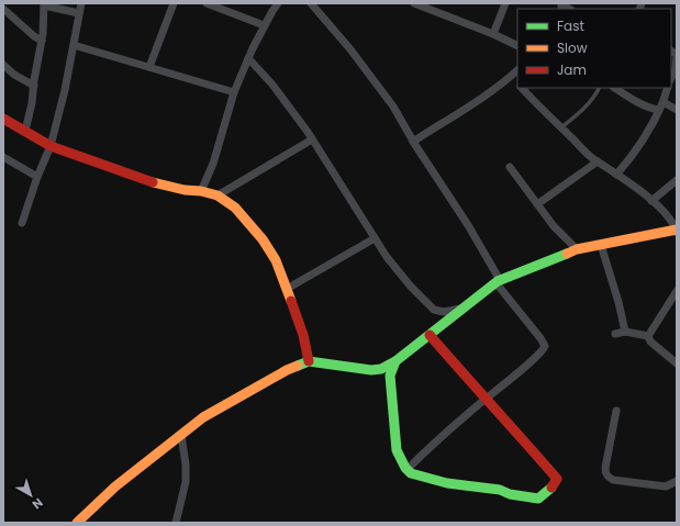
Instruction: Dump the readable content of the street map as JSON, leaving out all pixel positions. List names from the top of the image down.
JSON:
{
  "legend": ["Fast", "Slow", "Jam"],
  "north": "bottom right"
}
